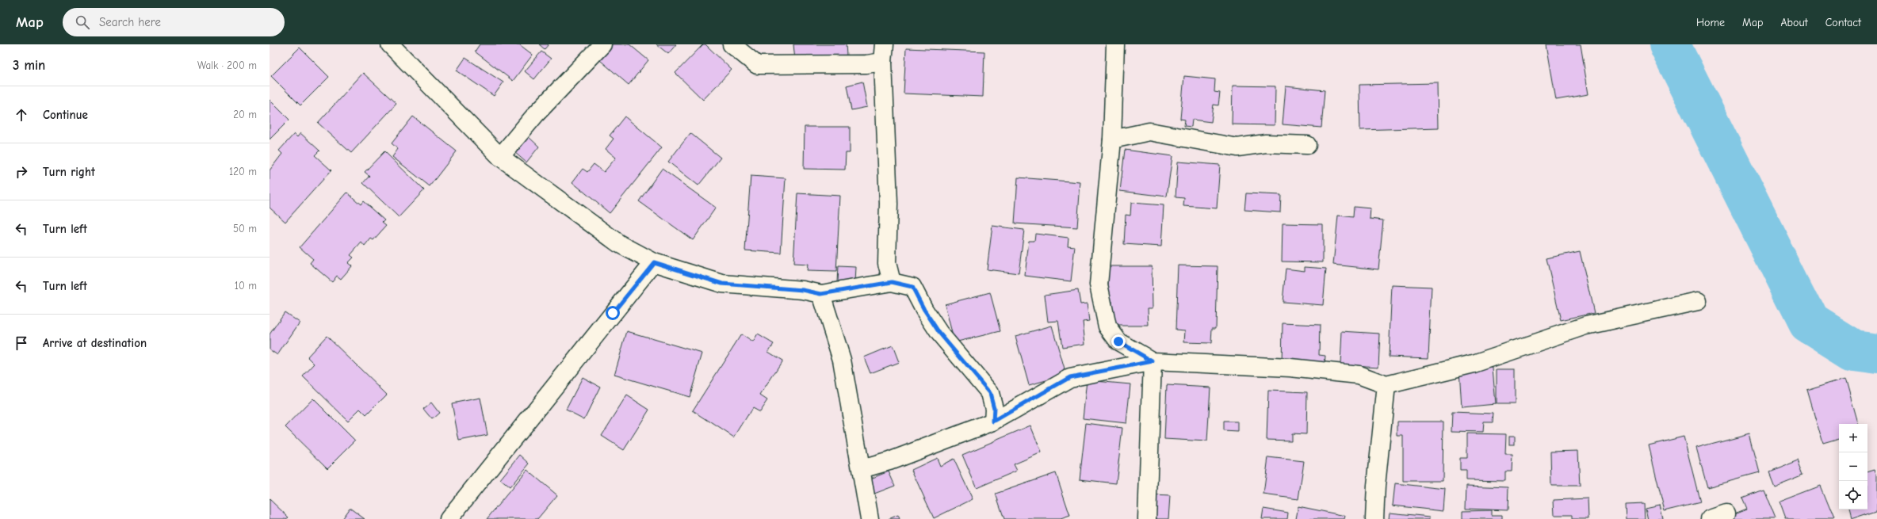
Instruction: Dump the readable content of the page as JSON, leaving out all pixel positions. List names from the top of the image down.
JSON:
{
  "page": {
    "header": "Map",
    "search": "Search here",
    "nav": [
      "Home",
      "Map",
      "About",
      "Contact"
    ],
    "heading": ["3 min", "Walk · 200 m"],
    "list": [
      ["Continue", "20 m"],
      ["Turn right", "120 m"],
      ["Turn left", "50 m"],
      ["Turn left", "10 m"],
      "Arrive at destination"
    ],
    "map_buttons": ["+", "−"]
  }
}
